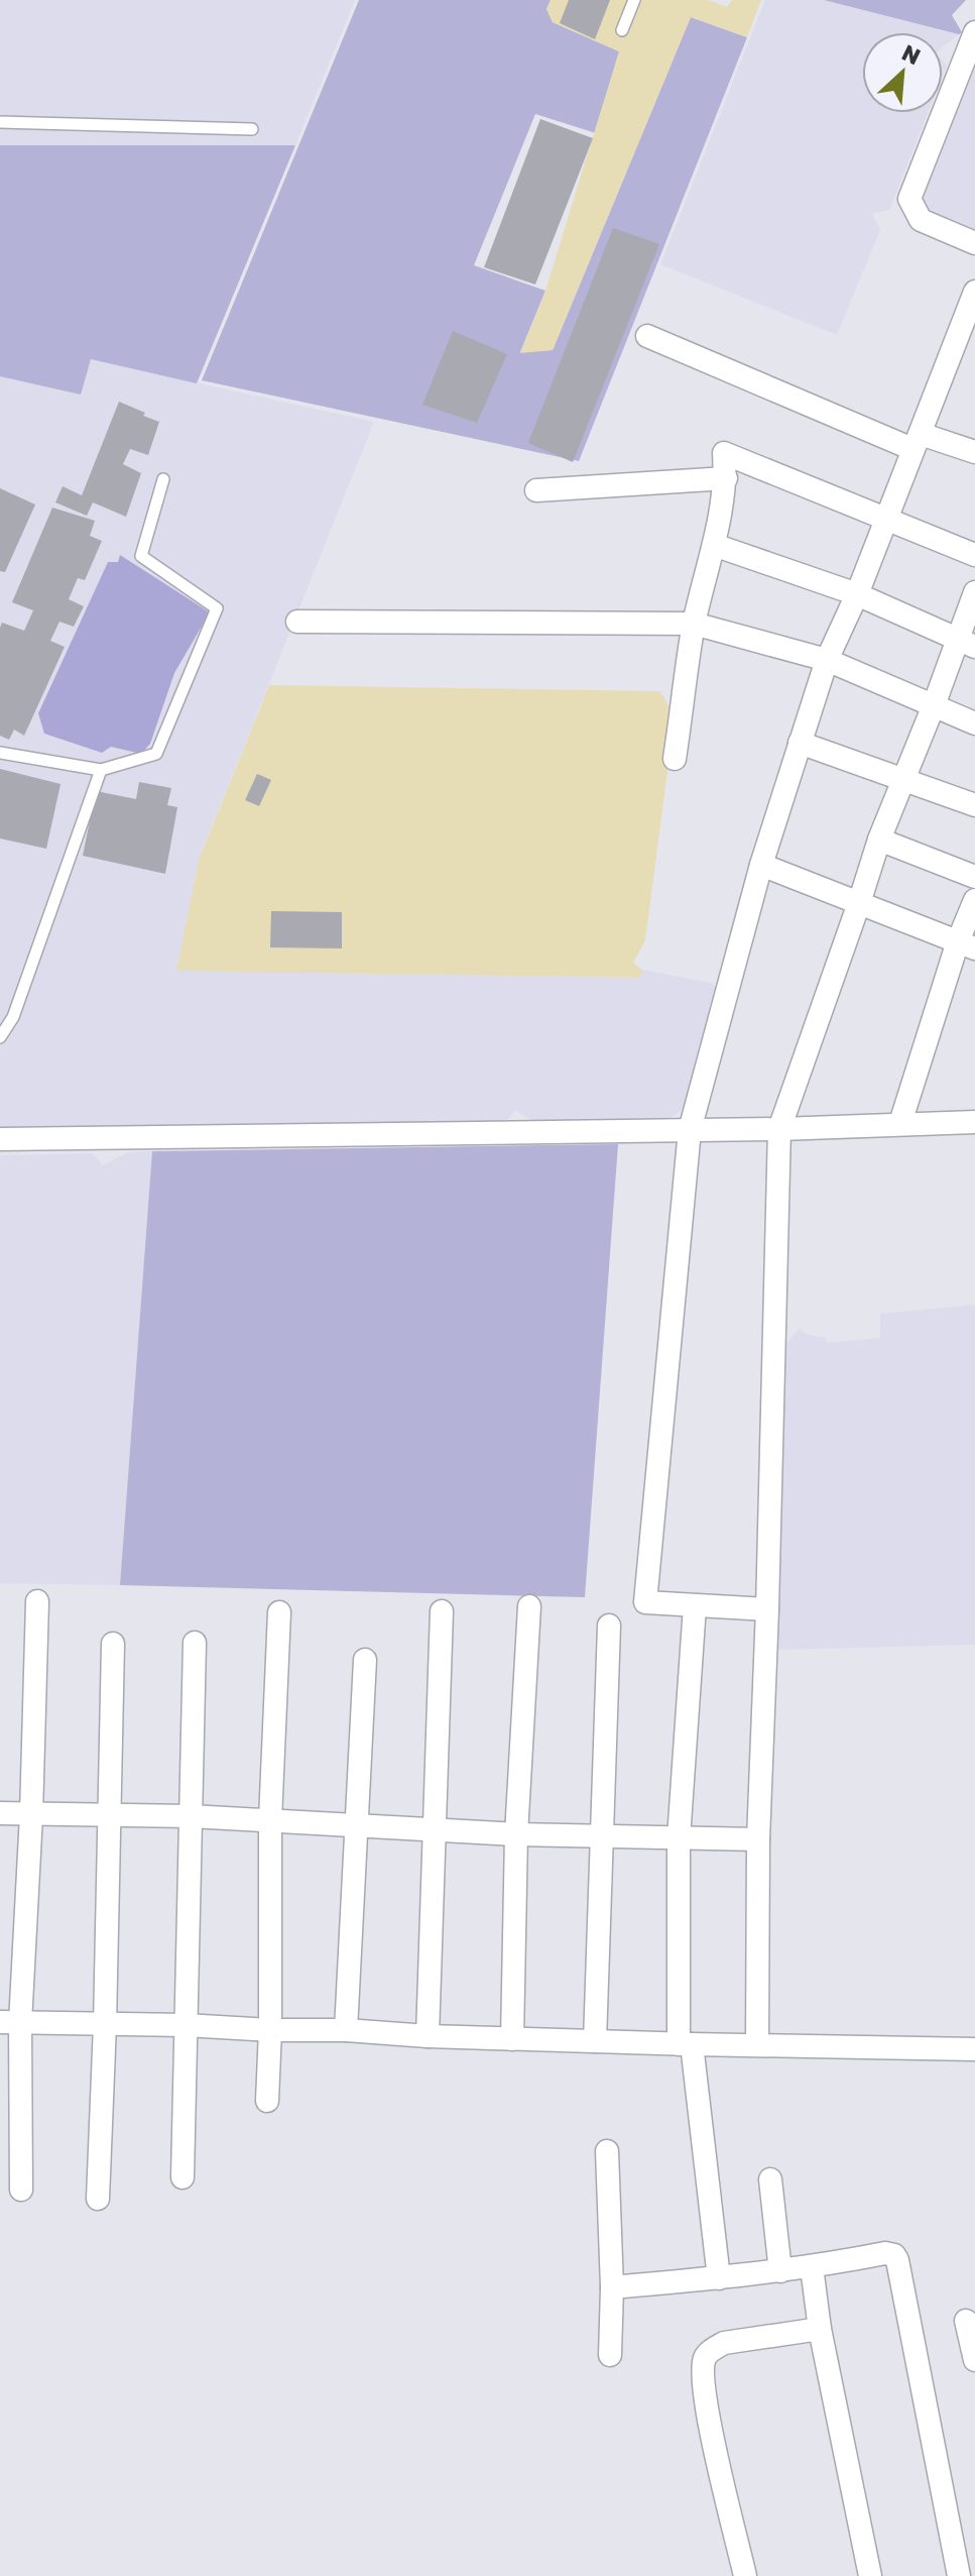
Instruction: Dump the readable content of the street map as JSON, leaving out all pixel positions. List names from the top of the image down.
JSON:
{
  "north": "top right"
}
